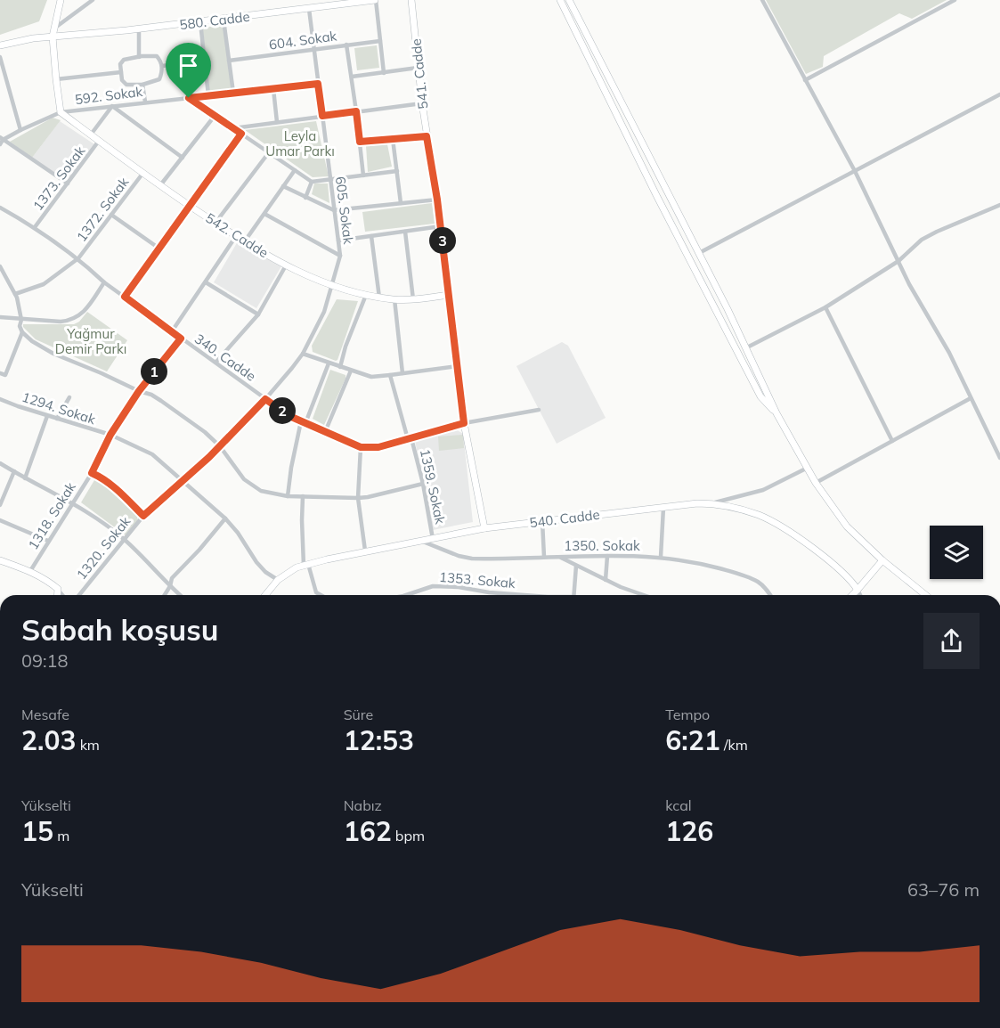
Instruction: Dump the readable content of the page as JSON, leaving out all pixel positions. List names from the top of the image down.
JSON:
{
  "streets": {
    "street": [
      "580. Cadde",
      "604. Sokak",
      "541. Cadde",
      "592. Sokak",
      "1373. Sokak",
      "1372. Sokak",
      "605. Sokak",
      "542. Cadde",
      "340. Cadde",
      "1294. Sokak",
      "1359. Sokak",
      "1318. Sokak",
      "540. Cadde",
      "1350. Sokak",
      "1320. Sokak",
      "1353. Sokak"
    ]
  },
  "crossings": [
    ["580. Cadde", "605. Sokak"],
    ["604. Sokak", "605. Sokak"],
    ["541. Cadde", "542. Cadde"],
    ["541. Cadde", "340. Cadde"],
    ["541. Cadde", "540. Cadde"],
    ["592. Sokak", "1373. Sokak"],
    ["592. Sokak", "605. Sokak"],
    ["592. Sokak", "542. Cadde"],
    ["1373. Sokak", "542. Cadde"],
    ["1373. Sokak", "340. Cadde"],
    ["1372. Sokak", "542. Cadde"],
    ["1372. Sokak", "340. Cadde"],
    ["605. Sokak", "542. Cadde"],
    ["605. Sokak", "1320. Sokak"],
    ["340. Cadde", "1359. Sokak"],
    ["340. Cadde", "1318. Sokak"],
    ["340. Cadde", "1320. Sokak"],
    ["1294. Sokak", "1318. Sokak"],
    ["1294. Sokak", "540. Cadde"],
    ["1294. Sokak", "1320. Sokak"],
    ["1359. Sokak", "540. Cadde"],
    ["540. Cadde", "1350. Sokak"]
  ],
  "parks": ["Leyla Umar Parkı", "Yağmur Demir Parkı"],
  "page": {
    "pins": ["3", "1", "2"],
    "heading": ["Sabah koşusu", "09:18"],
    "stats": [
      ["Mesafe", "2.03 km"],
      ["Süre", "12:53"],
      ["Tempo", "6:21 /km"],
      ["Yükselti", "15 m"],
      ["Nabız", "162 bpm"],
      ["kcal", "126"]
    ],
    "chart": ["Yükselti", "63–76 m"]
  }
}
